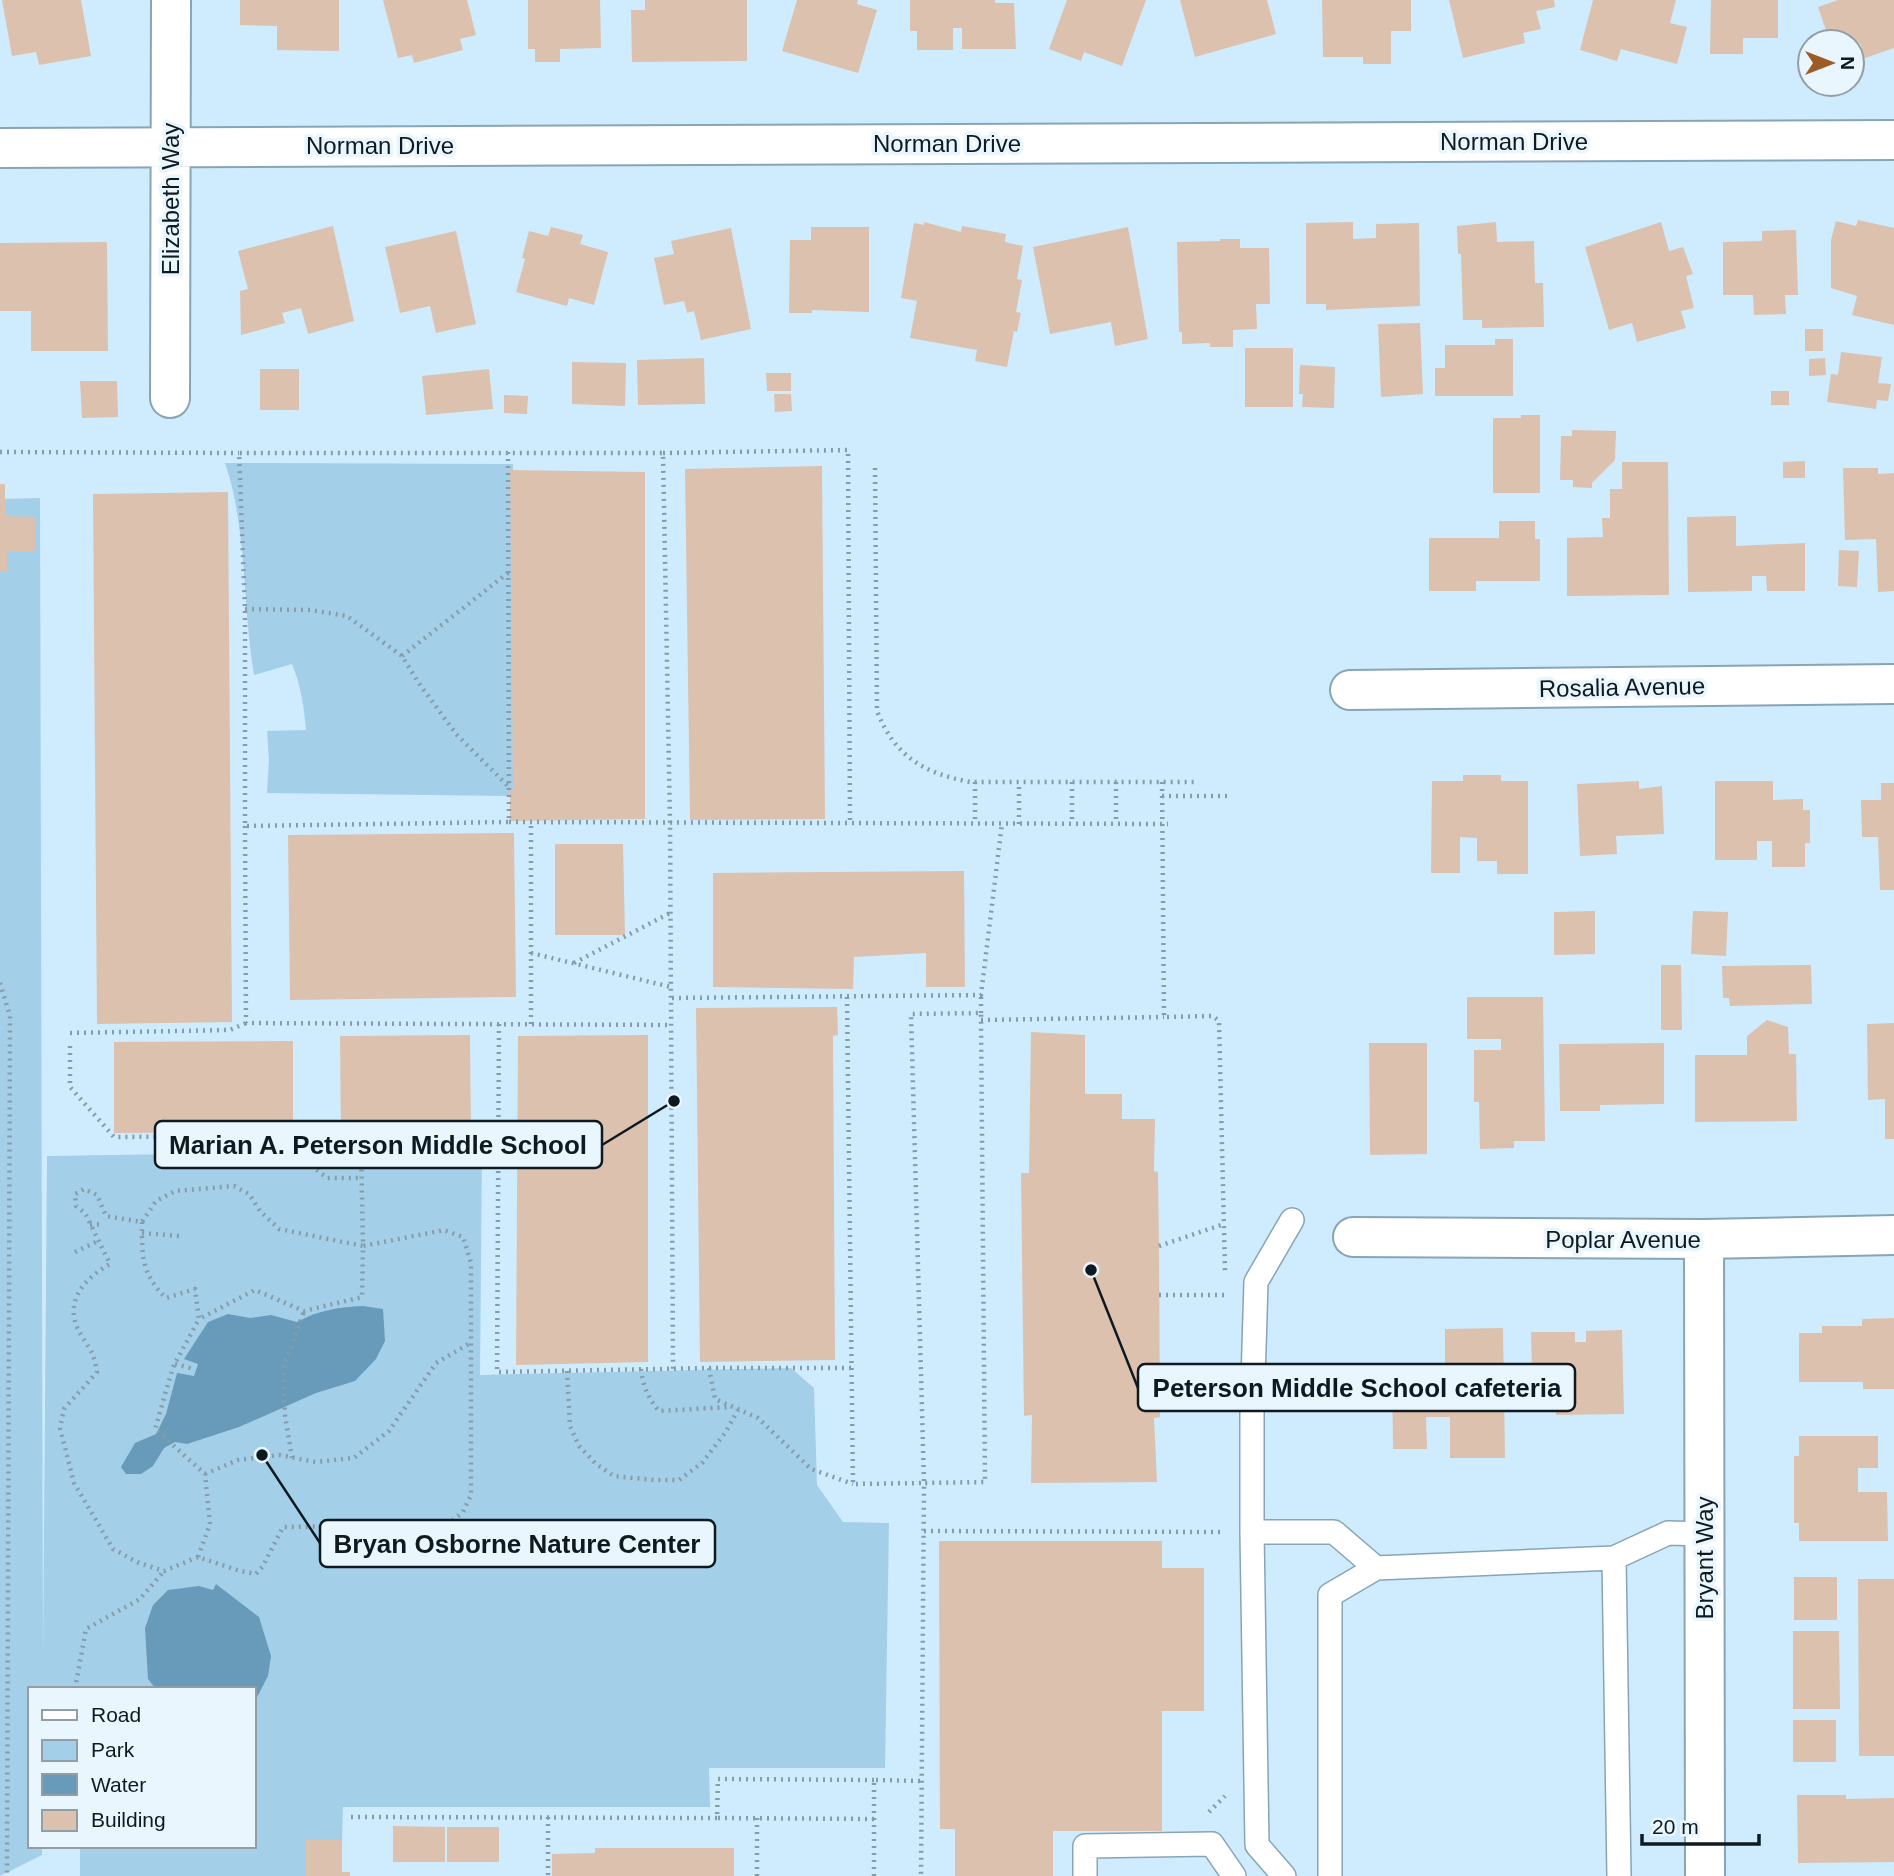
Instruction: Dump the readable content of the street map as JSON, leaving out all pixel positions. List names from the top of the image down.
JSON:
{
  "streets": {
    "street": [
      "Norman Drive",
      "Elizabeth Way",
      "Rosalia Avenue",
      "Poplar Avenue",
      "Bryant Way"
    ]
  },
  "crossings": [
    ["Norman Drive", "Elizabeth Way"],
    ["Poplar Avenue", "Bryant Way"]
  ],
  "places": ["Marian A. Peterson Middle School", "Peterson Middle School cafeteria", "Bryan Osborne Nature Center"],
  "legend": [
    "Road",
    "Park",
    "Water",
    "Building"
  ],
  "scale_bar": "20 m",
  "north": "right"
}
